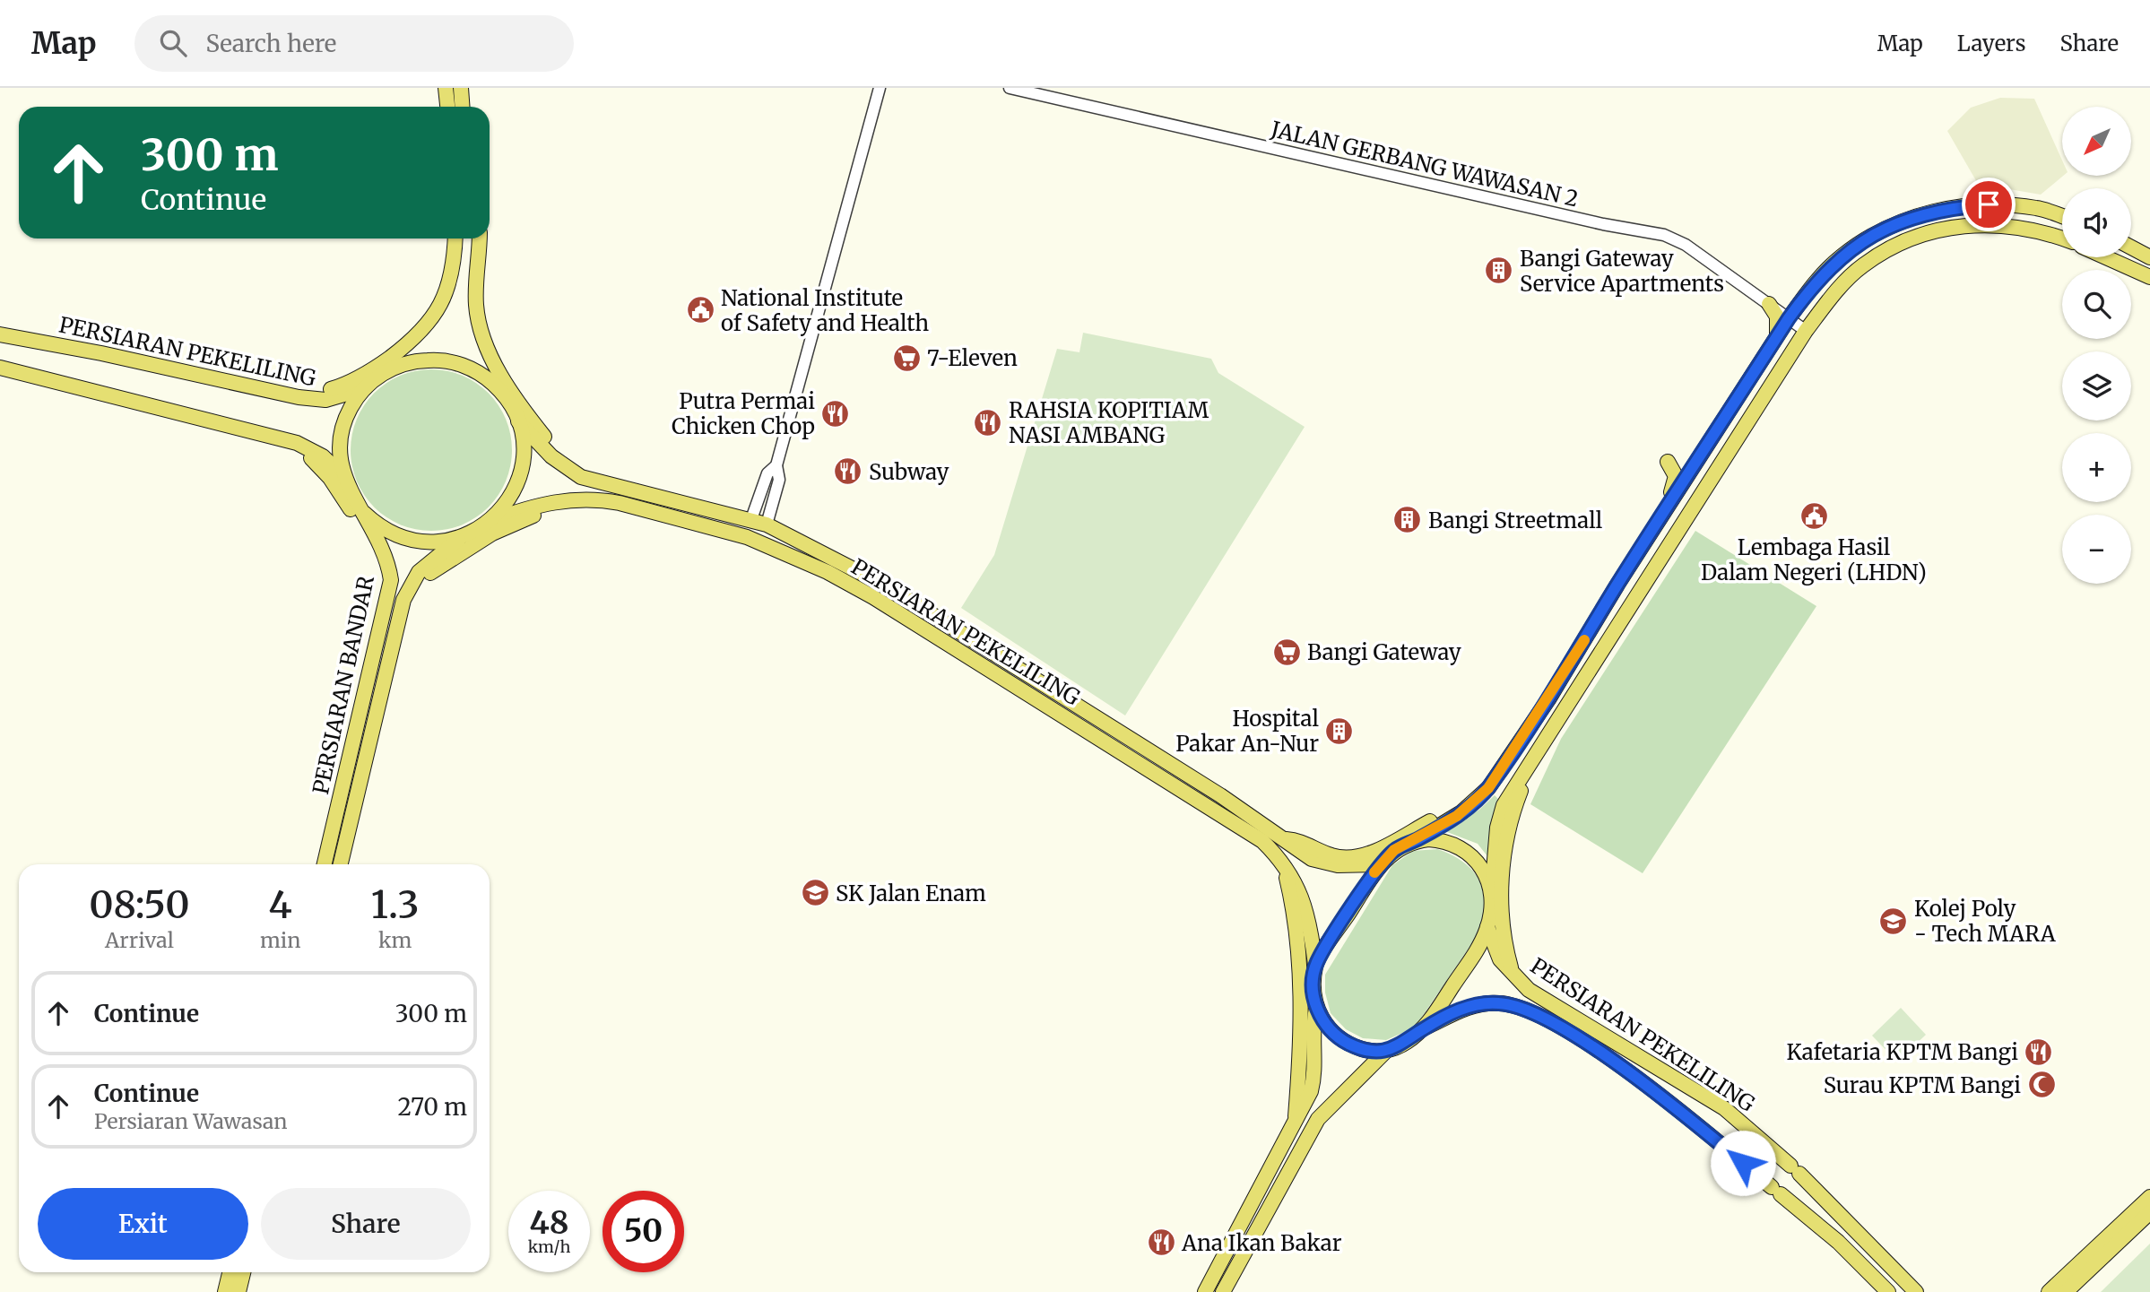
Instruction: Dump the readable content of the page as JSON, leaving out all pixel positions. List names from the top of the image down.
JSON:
{
  "streets": {
    "main road": ["PERSIARAN PEKELILING", "PERSIARAN BANDAR"],
    "street": ["JALAN GERBANG WAWASAN 2"]
  },
  "crossings": [
    ["PERSIARAN PEKELILING", "PERSIARAN BANDAR"]
  ],
  "places": {
    "building": ["Bangi Gateway Service Apartments", "Bangi Streetmall", "Hospital Pakar An-Nur"],
    "public building": ["National Institute of Safety and Health", "Lembaga Hasil Dalam Negeri (LHDN)"],
    "supermarket": ["7-Eleven", "Bangi Gateway"],
    "restaurant": [
      "Putra Permai Chicken Chop",
      "RAHSIA KOPITIAM NASI AMBANG",
      "Subway",
      "Kafetaria KPTM Bangi",
      "Ana Ikan Bakar"
    ],
    "school or university": ["SK Jalan Enam", "Kolej Poly - Tech MARA"],
    "mosque": ["Surau KPTM Bangi"]
  },
  "north": "bottom left",
  "page": {
    "header": "Map",
    "search": "Search here",
    "nav": ["Map", "Layers", "Share"],
    "map_buttons": ["+", "−"],
    "turn": ["300 m", "Continue"],
    "eta": [
      "08:50",
      "Arrival",
      "4",
      "min",
      "1.3",
      "km"
    ],
    "list": [
      {
        "name": "Continue",
        "value": "300 m"
      },
      {
        "name": "Continue",
        "note": "Persiaran Wawasan",
        "value": "270 m"
      }
    ],
    "buttons": ["Exit", "Share"],
    "speed": "48 km/h",
    "limit": "50"
  }
}
